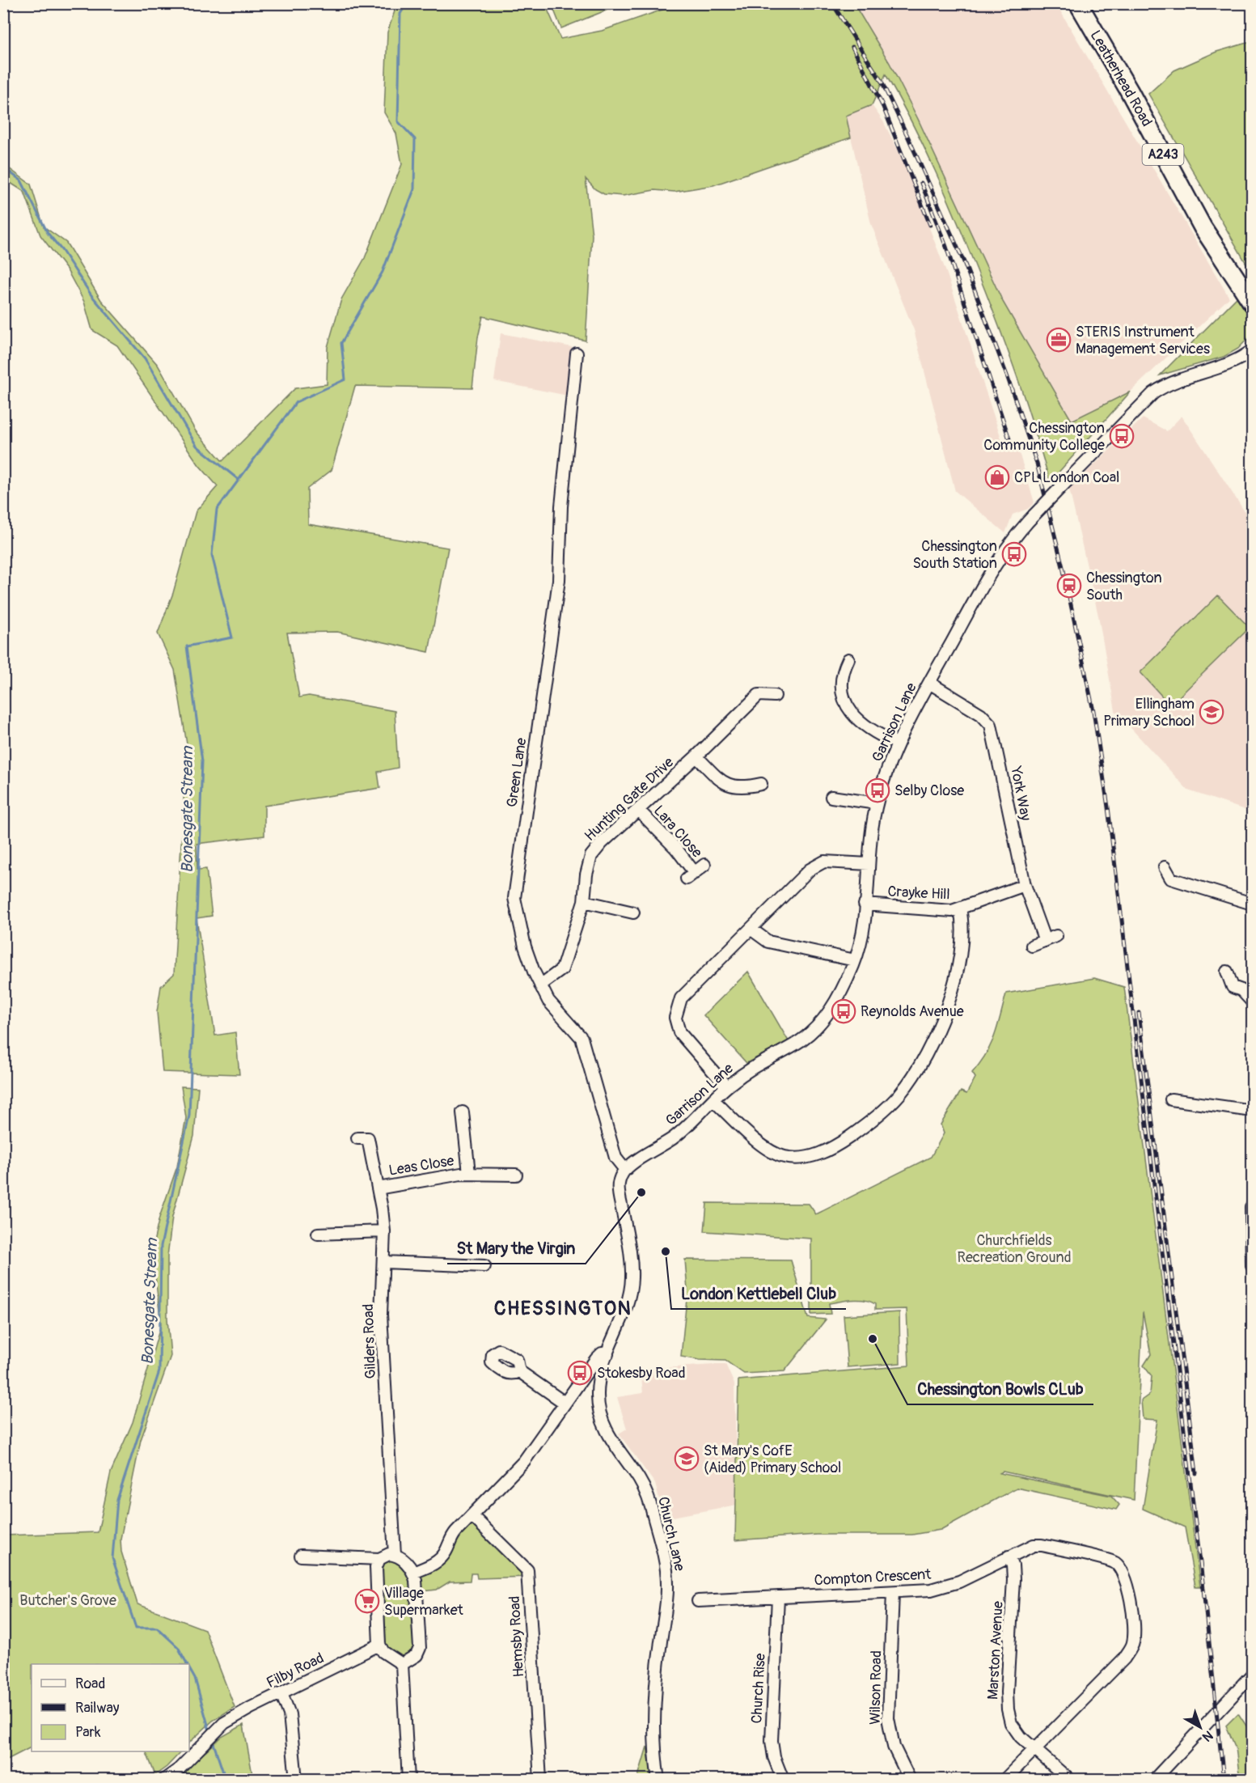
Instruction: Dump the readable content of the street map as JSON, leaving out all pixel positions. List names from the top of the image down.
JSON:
{
  "streets": {
    "highway": ["Leatherhead Road", "A243"],
    "street": [
      "Garrison Lane",
      "Green Lane",
      "York Way",
      "Hunting Gate Drive",
      "Lara Close",
      "Crayke Hill",
      "Leas Close",
      "Gilders Road",
      "Church Lane",
      "Compton Crescent",
      "Hemsby Road",
      "Marston Avenue",
      "Filby Road",
      "Wilson Road",
      "Church Rise"
    ]
  },
  "crossings": [
    ["Garrison Lane", "Green Lane"],
    ["Garrison Lane", "York Way"],
    ["Garrison Lane", "Crayke Hill"],
    ["Garrison Lane", "Church Lane"],
    ["Green Lane", "Hunting Gate Drive"],
    ["Green Lane", "Church Lane"],
    ["York Way", "Crayke Hill"],
    ["Hunting Gate Drive", "Lara Close"],
    ["Leas Close", "Gilders Road"],
    ["Compton Crescent", "Marston Avenue"],
    ["Compton Crescent", "Wilson Road"],
    ["Compton Crescent", "Church Rise"]
  ],
  "districts": ["CHESSINGTON"],
  "water": ["Bonesgate Stream"],
  "parks": ["Churchfields Recreation Ground", "Butcher's Grove"],
  "places": {
    "office": ["STERIS Instrument Management Services"],
    "bus stop": [
      "Chessington Community College",
      "Chessington South Station",
      "Selby Close",
      "Reynolds Avenue",
      "Stokesby Road"
    ],
    "shop": ["CPL London Coal"],
    "station": ["Chessington South"],
    "school or university": ["Ellingham Primary School", "St Mary's CofE (Aided) Primary School"],
    "other": ["St Mary the Virgin", "London Kettlebell Club", "Chessington Bowls CLub"],
    "supermarket": ["Village Supermarket"]
  },
  "legend": ["Road", "Railway", "Park"],
  "north": "bottom right"
}
